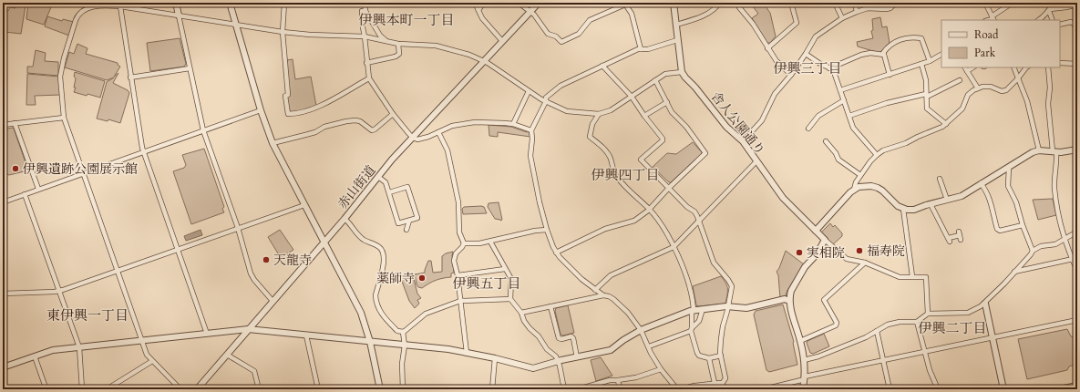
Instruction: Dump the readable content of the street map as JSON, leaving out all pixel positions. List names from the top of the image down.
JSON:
{
  "streets": {
    "street": ["舎人公園通り", "赤山街道"]
  },
  "districts": [
    "伊興本町一丁目",
    "伊興三丁目",
    "伊興四丁目",
    "伊興五丁目",
    "東伊興一丁目",
    "伊興二丁目"
  ],
  "places": [
    "伊興遺跡公園展示館",
    "福寿院",
    "実相院",
    "天龍寺",
    "薬師寺"
  ],
  "legend": ["Road", "Park"]
}
